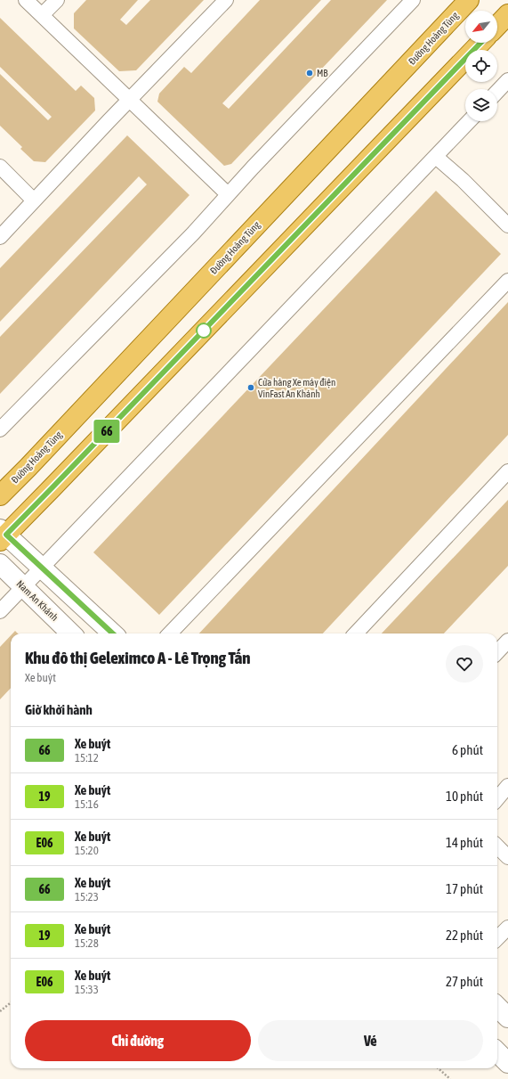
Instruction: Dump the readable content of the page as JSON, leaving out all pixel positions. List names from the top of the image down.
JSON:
{
  "streets": {
    "main road": ["Đường Hoàng Tùng"],
    "street": ["Nam An Khánh"]
  },
  "places": ["MB", "Cửa hàng Xe máy điện VinFast An Khánh"],
  "lines": ["bus line 66"],
  "north": "bottom left",
  "page": {
    "on_map": "66",
    "heading": [
      ["Khu đô thị Geleximco A - Lê Trọng Tấn", "Xe buýt"],
      "Giờ khởi hành"
    ],
    "list": [
      {
        "mark": "66",
        "name": "Xe buýt",
        "note": "15:12",
        "value": "6 phút"
      },
      {
        "mark": "19",
        "name": "Xe buýt",
        "note": "15:16",
        "value": "10 phút"
      },
      {
        "mark": "E06",
        "name": "Xe buýt",
        "note": "15:20",
        "value": "14 phút"
      },
      {
        "mark": "66",
        "name": "Xe buýt",
        "note": "15:23",
        "value": "17 phút"
      },
      {
        "mark": "19",
        "name": "Xe buýt",
        "note": "15:28",
        "value": "22 phút"
      },
      {
        "mark": "E06",
        "name": "Xe buýt",
        "note": "15:33",
        "value": "27 phút"
      }
    ],
    "buttons": ["Chỉ đường", "Vé"]
  }
}
